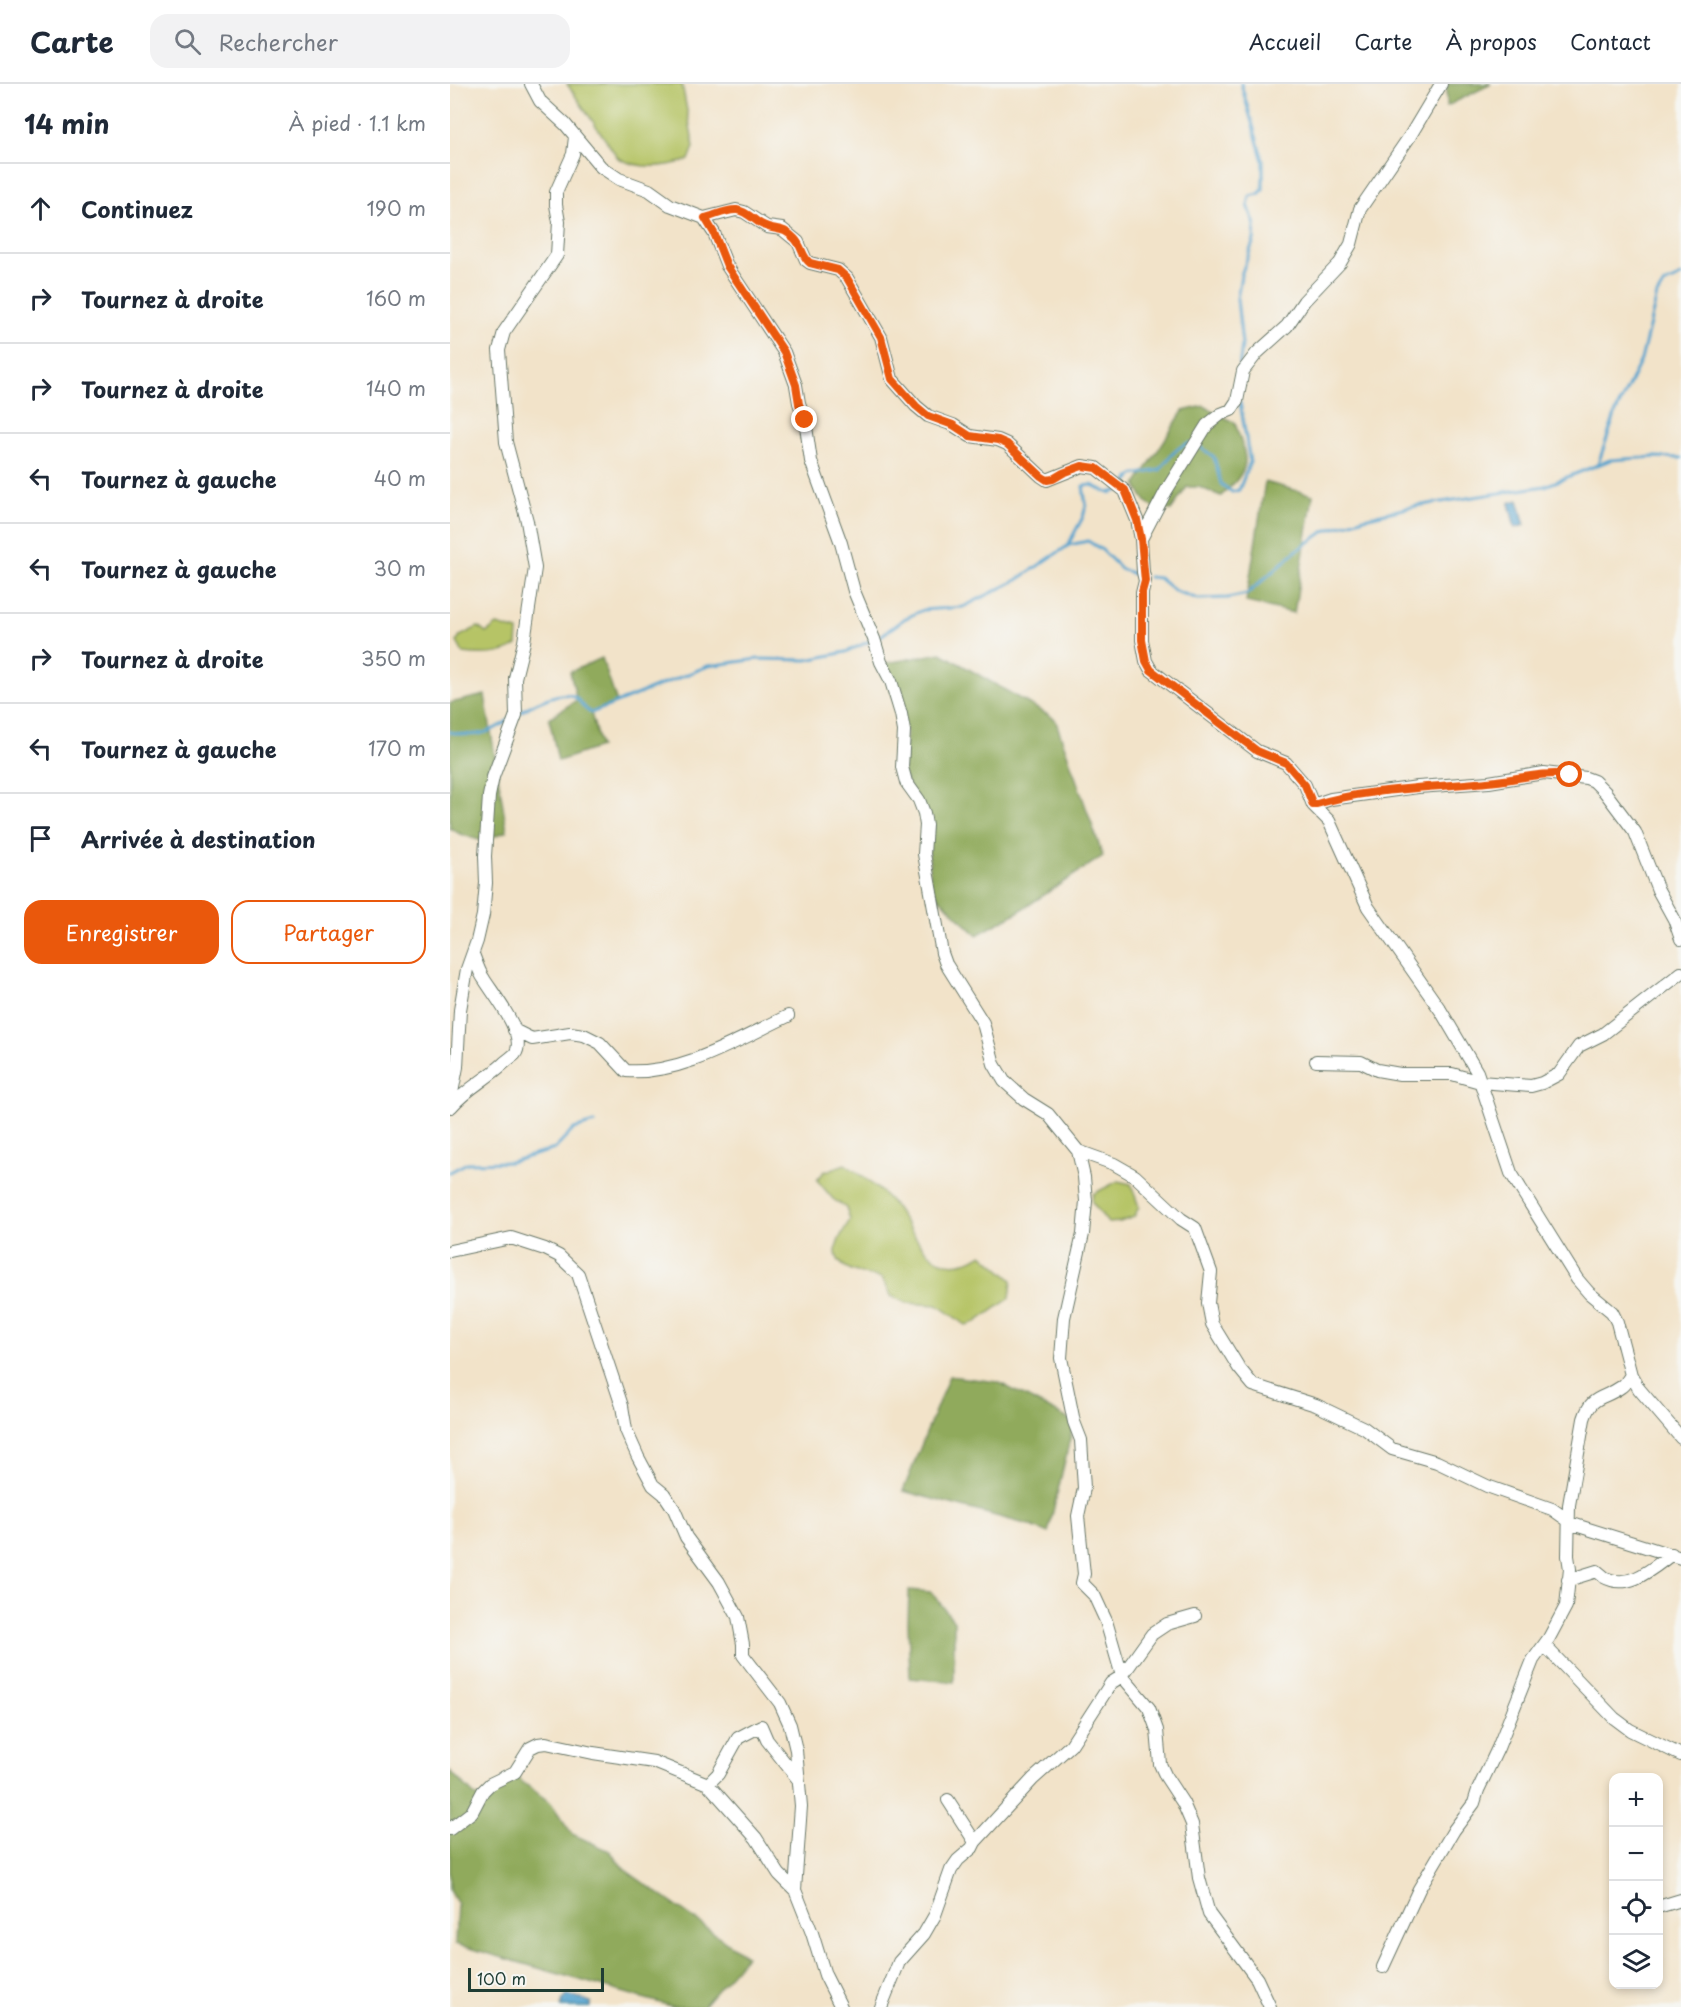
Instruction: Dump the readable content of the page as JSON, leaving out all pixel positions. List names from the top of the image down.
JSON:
{
  "scale_bar": "100 m",
  "page": {
    "header": "Carte",
    "search": "Rechercher",
    "nav": [
      "Accueil",
      "Carte",
      "À propos",
      "Contact"
    ],
    "heading": ["14 min", "À pied · 1.1 km"],
    "list": [
      ["Continuez", "190 m"],
      ["Tournez à droite", "160 m"],
      ["Tournez à droite", "140 m"],
      ["Tournez à gauche", "40 m"],
      ["Tournez à gauche", "30 m"],
      ["Tournez à droite", "350 m"],
      ["Tournez à gauche", "170 m"],
      "Arrivée à destination"
    ],
    "buttons": ["Enregistrer", "Partager"],
    "map_buttons": ["+", "−"],
    "scale": "100 m"
  }
}
